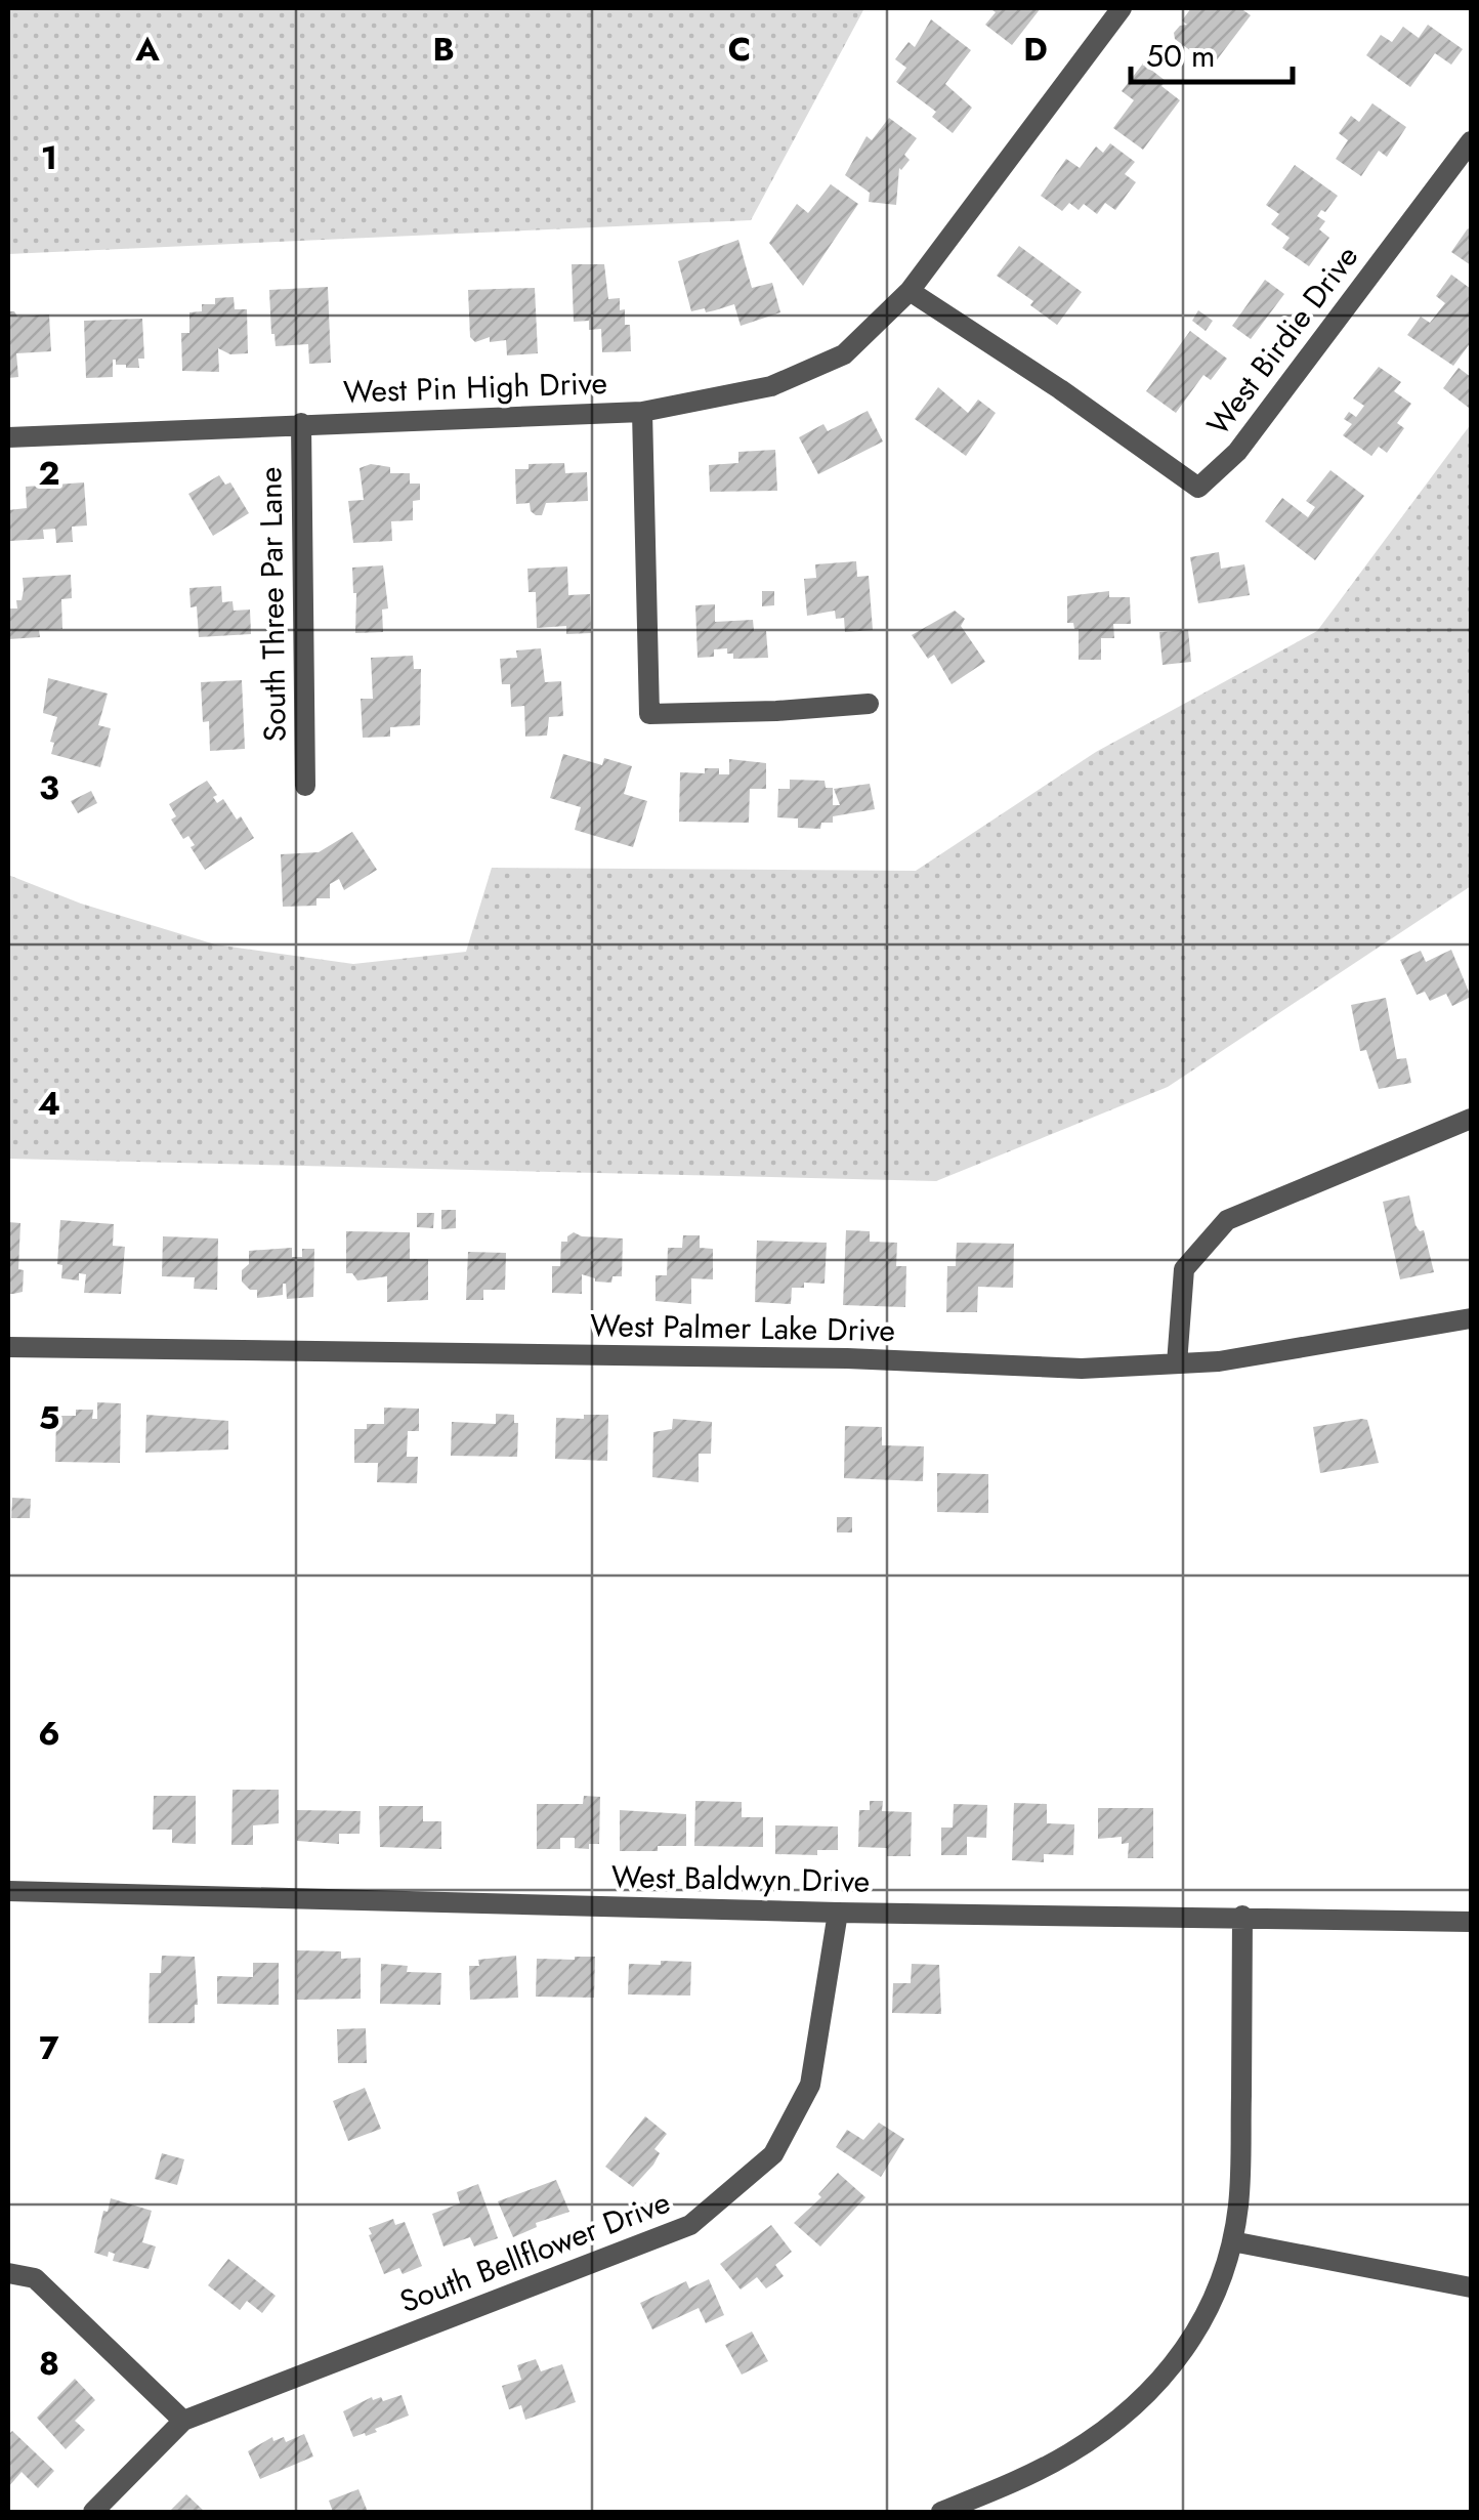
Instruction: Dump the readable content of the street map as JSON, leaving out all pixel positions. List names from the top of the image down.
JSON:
{
  "streets": {
    "street": [
      "West Birdie Drive",
      "West Pin High Drive",
      "South Three Par Lane",
      "West Palmer Lake Drive",
      "West Baldwyn Drive",
      "South Bellflower Drive"
    ]
  },
  "crossings": [
    ["West Birdie Drive", "West Pin High Drive"],
    ["West Pin High Drive", "South Three Par Lane"],
    ["West Baldwyn Drive", "South Bellflower Drive"]
  ],
  "scale_bar": "50 m",
  "grid": {
    "columns": [
      "A",
      "B",
      "C",
      "D"
    ],
    "rows": [
      "1",
      "2",
      "3",
      "4",
      "5",
      "6",
      "7",
      "8"
    ]
  }
}
